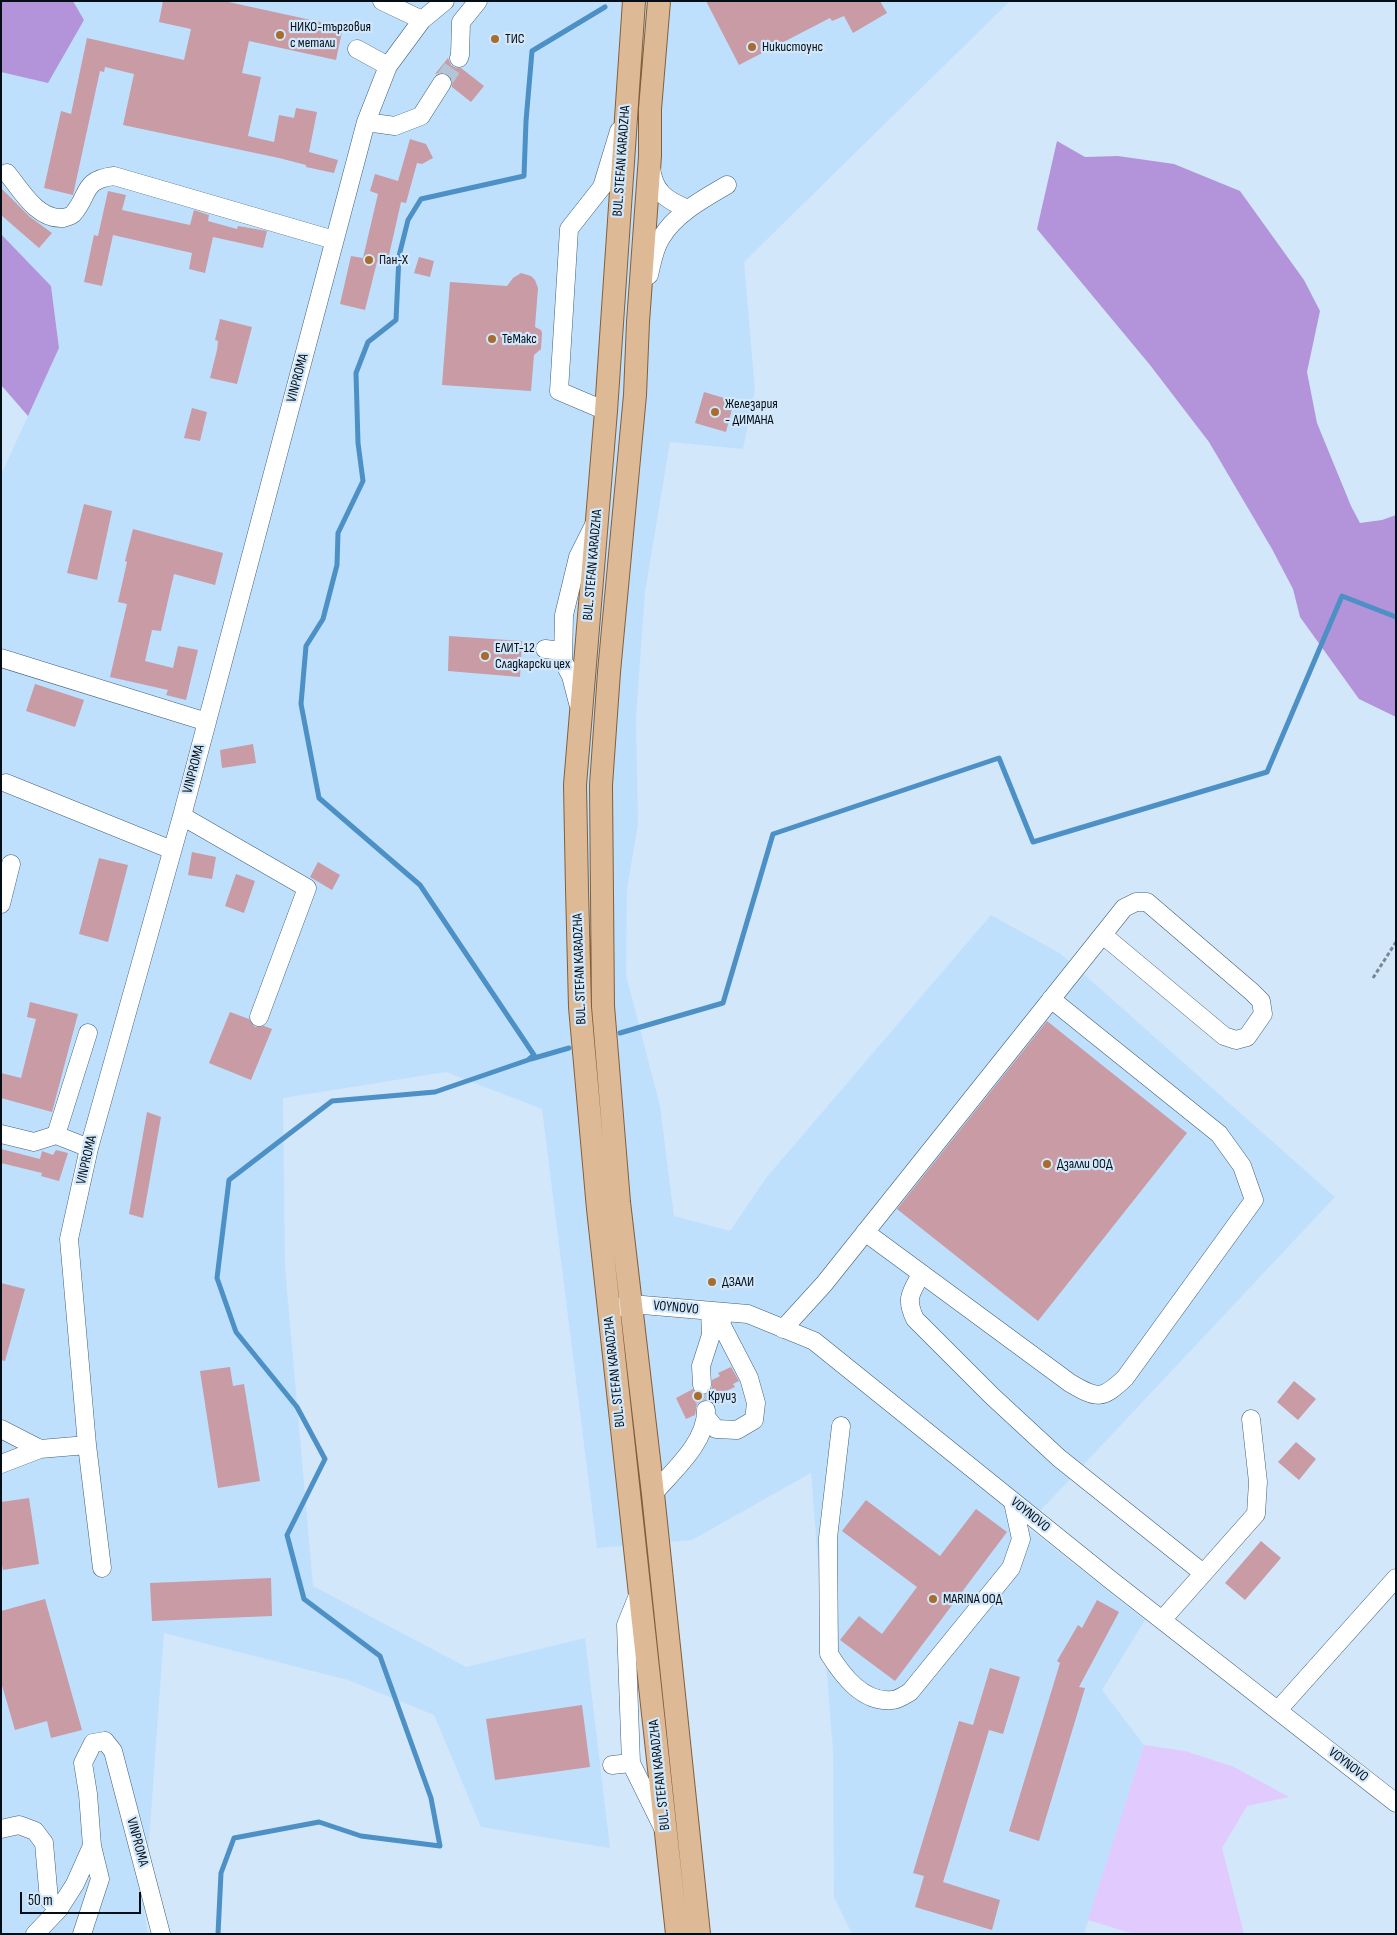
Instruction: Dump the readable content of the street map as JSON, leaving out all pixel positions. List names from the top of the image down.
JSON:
{
  "streets": {
    "main road": ["BUL. STEFAN KARADZHA"],
    "street": ["VINPROMA", "VOYNOVO"]
  },
  "crossings": [
    ["BUL. STEFAN KARADZHA", "VOYNOVO"]
  ],
  "places": [
    "НИКО-търговия с метали",
    "ТИС",
    "Никистоунс",
    "Пан-Х",
    "ТеМакс",
    "Железария - ДИМАНА",
    "ЕЛИТ-12 Сладкарски цех",
    "Дзалли ООД",
    "ДЗАЛИ",
    "Круиз",
    "MARINA ООД"
  ],
  "scale_bar": "50 m"
}
